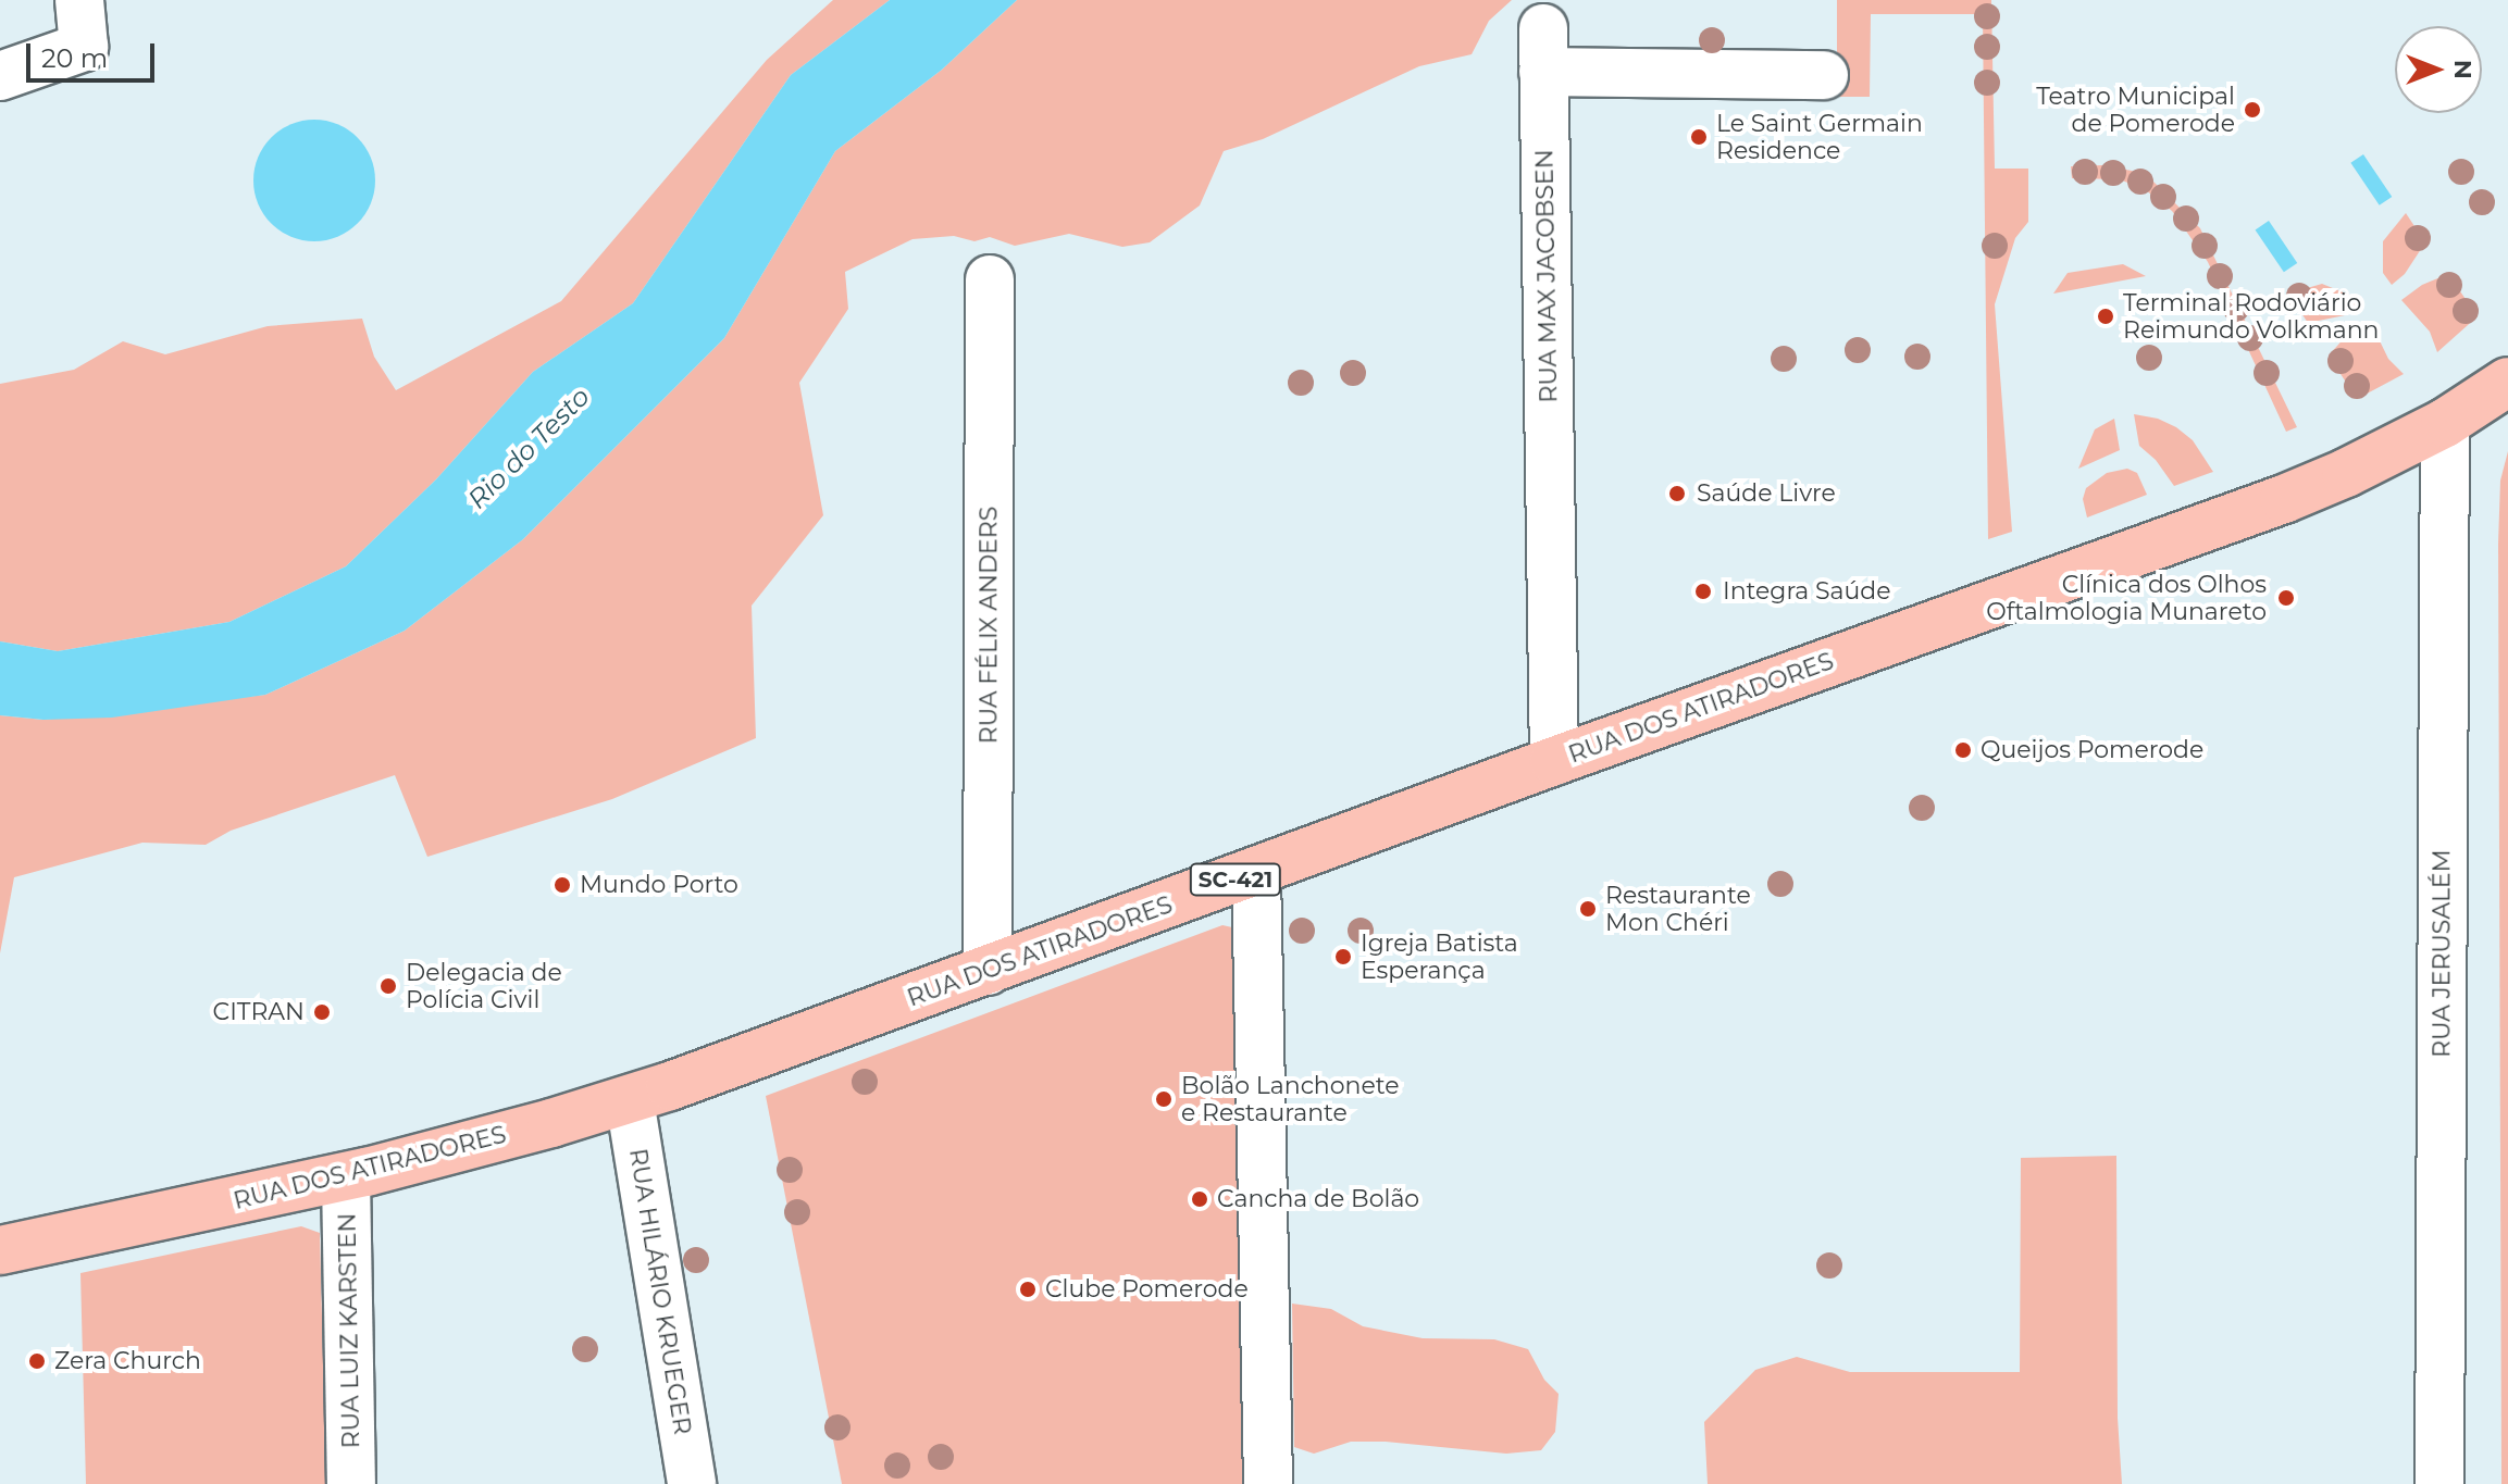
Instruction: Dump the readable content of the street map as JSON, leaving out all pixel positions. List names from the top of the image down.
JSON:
{
  "streets": {
    "main road": ["RUA DOS ATIRADORES", "SC-421"],
    "street": [
      "RUA MAX JACOBSEN",
      "RUA FÉLIX ANDERS",
      "RUA JERUSALÉM",
      "RUA HILÁRIO KRUEGER",
      "RUA LUIZ KARSTEN"
    ]
  },
  "crossings": [
    ["RUA MAX JACOBSEN", "RUA DOS ATIRADORES"],
    ["RUA FÉLIX ANDERS", "RUA DOS ATIRADORES"],
    ["RUA DOS ATIRADORES", "SC-421"],
    ["RUA DOS ATIRADORES", "RUA JERUSALÉM"],
    ["RUA DOS ATIRADORES", "RUA HILÁRIO KRUEGER"],
    ["RUA DOS ATIRADORES", "RUA LUIZ KARSTEN"],
    ["SC-421", "RUA JERUSALÉM"]
  ],
  "water": ["Rio do Testo"],
  "places": [
    "Teatro Municipal de Pomerode",
    "Le Saint Germain Residence",
    "Terminal Rodoviário Reimundo Volkmann",
    "Saúde Livre",
    "Integra Saúde",
    "Clínica dos Olhos Oftalmologia Munareto",
    "Queijos Pomerode",
    "Mundo Porto",
    "Restaurante Mon Chéri",
    "Igreja Batista Esperança",
    "Delegacia de Polícia Civil",
    "CITRAN",
    "Bolão Lanchonete e Restaurante",
    "Cancha de Bolão",
    "Clube Pomerode",
    "Zera Church"
  ],
  "scale_bar": "20 m",
  "north": "right"
}
